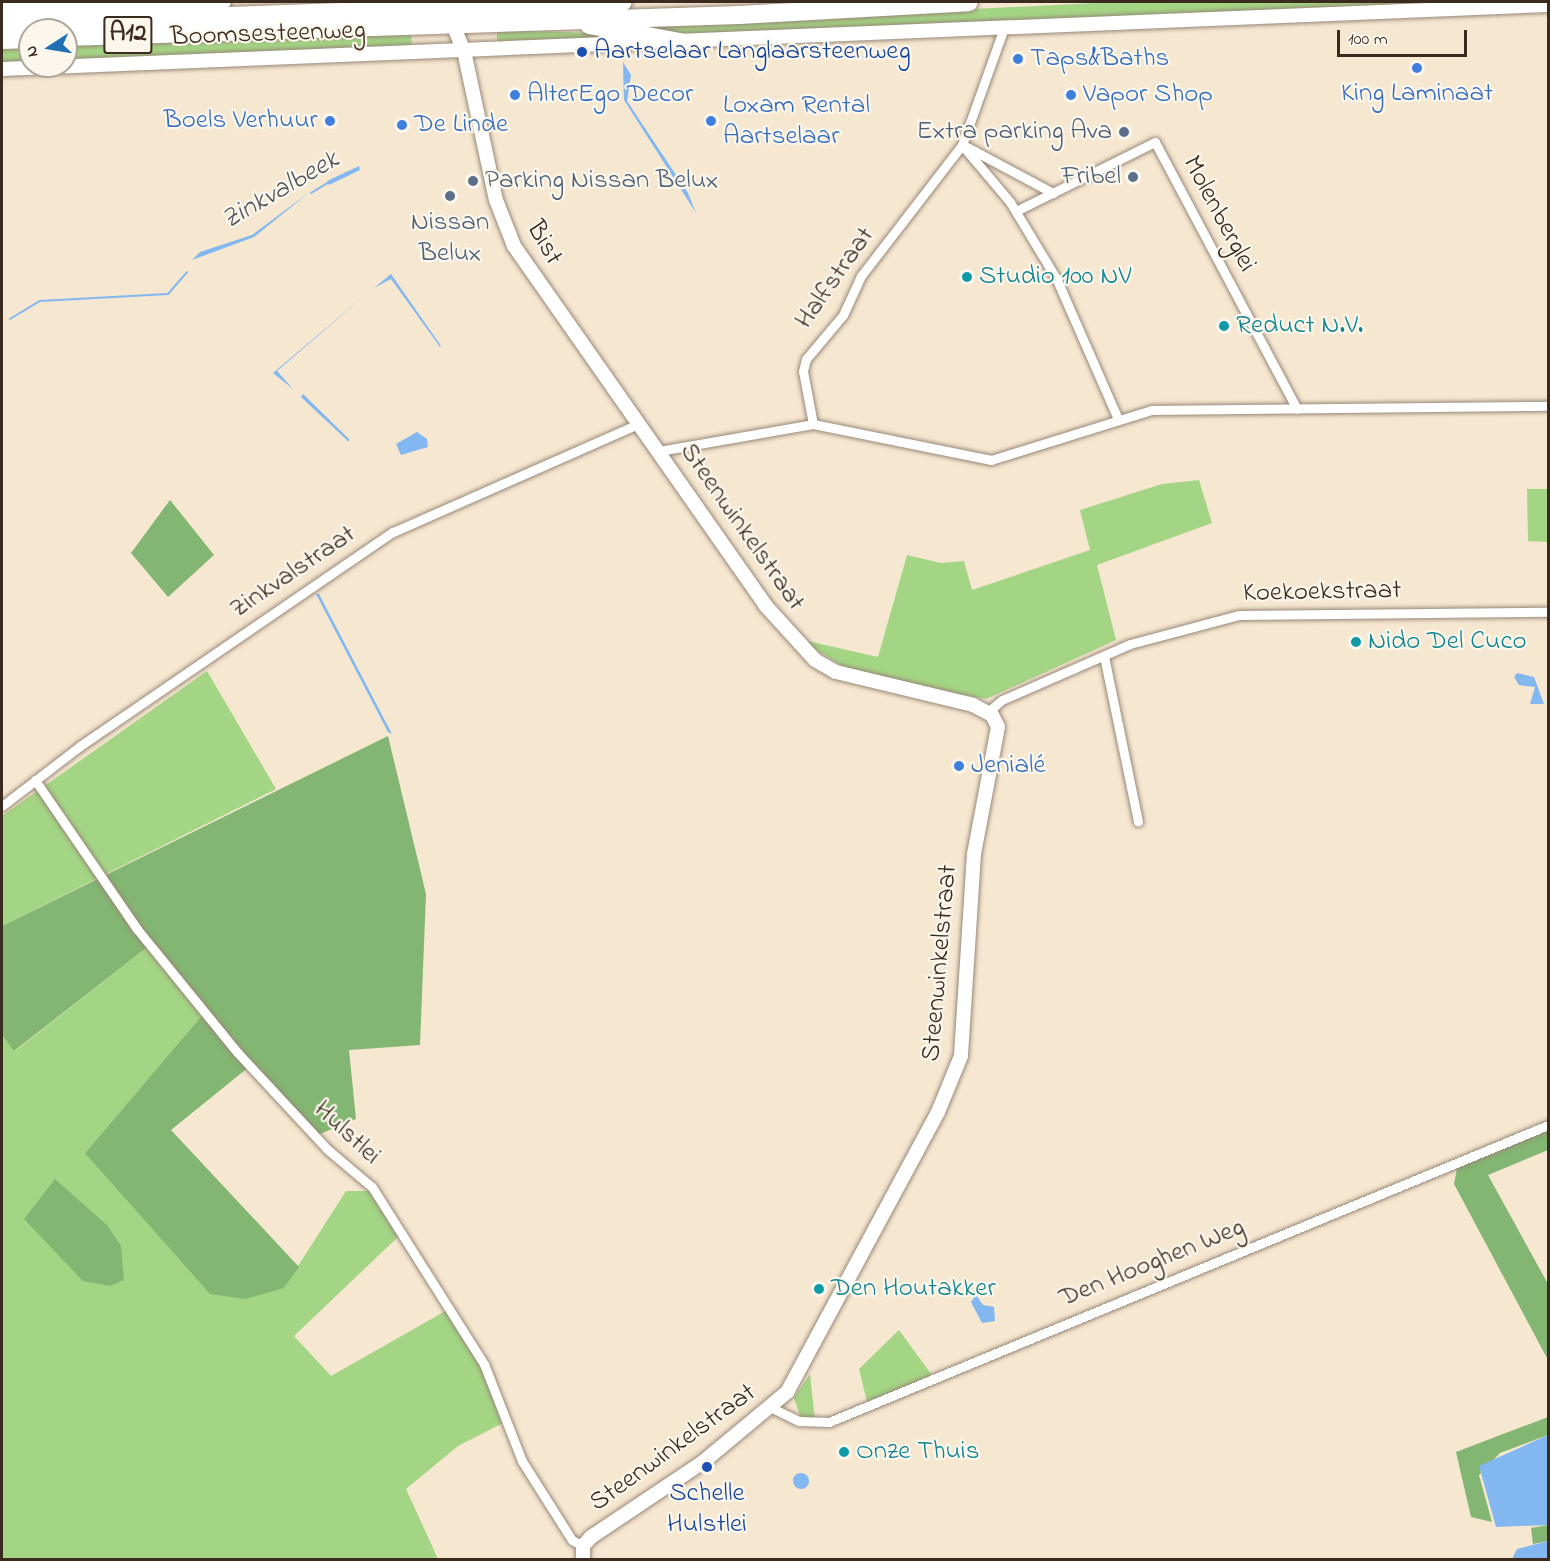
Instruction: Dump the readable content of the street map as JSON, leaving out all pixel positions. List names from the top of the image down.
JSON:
{
  "streets": {
    "highway": ["A12"],
    "street": [
      "Boomsesteenweg",
      "Molenberglei",
      "Bist",
      "Halfstraat",
      "Steenwinkelstraat",
      "Zinkvalstraat",
      "Koekoekstraat",
      "Hulstlei",
      "Den Hooghen Weg"
    ]
  },
  "crossings": [
    ["Boomsesteenweg", "Bist"],
    ["Boomsesteenweg", "Halfstraat"],
    ["A12", "Bist"],
    ["Bist", "Steenwinkelstraat"],
    ["Bist", "Zinkvalstraat"],
    ["Steenwinkelstraat", "Zinkvalstraat"],
    ["Steenwinkelstraat", "Koekoekstraat"],
    ["Steenwinkelstraat", "Hulstlei"],
    ["Steenwinkelstraat", "Den Hooghen Weg"],
    ["Zinkvalstraat", "Hulstlei"]
  ],
  "water": ["Zinkvalbeek"],
  "places": [
    "Aartselaar Langlaarsteenweg",
    "Taps&Baths",
    "King Laminaat",
    "AlterEgo Decor",
    "Vapor Shop",
    "Boels Verhuur",
    "Loxam Rental Aartselaar",
    "De Linde",
    "Extra parking Ava",
    "Fribel",
    "Parking Nissan Belux",
    "Nissan Belux",
    "Studio 100 NV",
    "Reduct N.V.",
    "Nido Del Cuco",
    "Jenialé",
    "Den Houtakker",
    "Onze Thuis",
    "Schelle Hulstlei"
  ],
  "scale_bar": "100 m",
  "north": "left"
}
